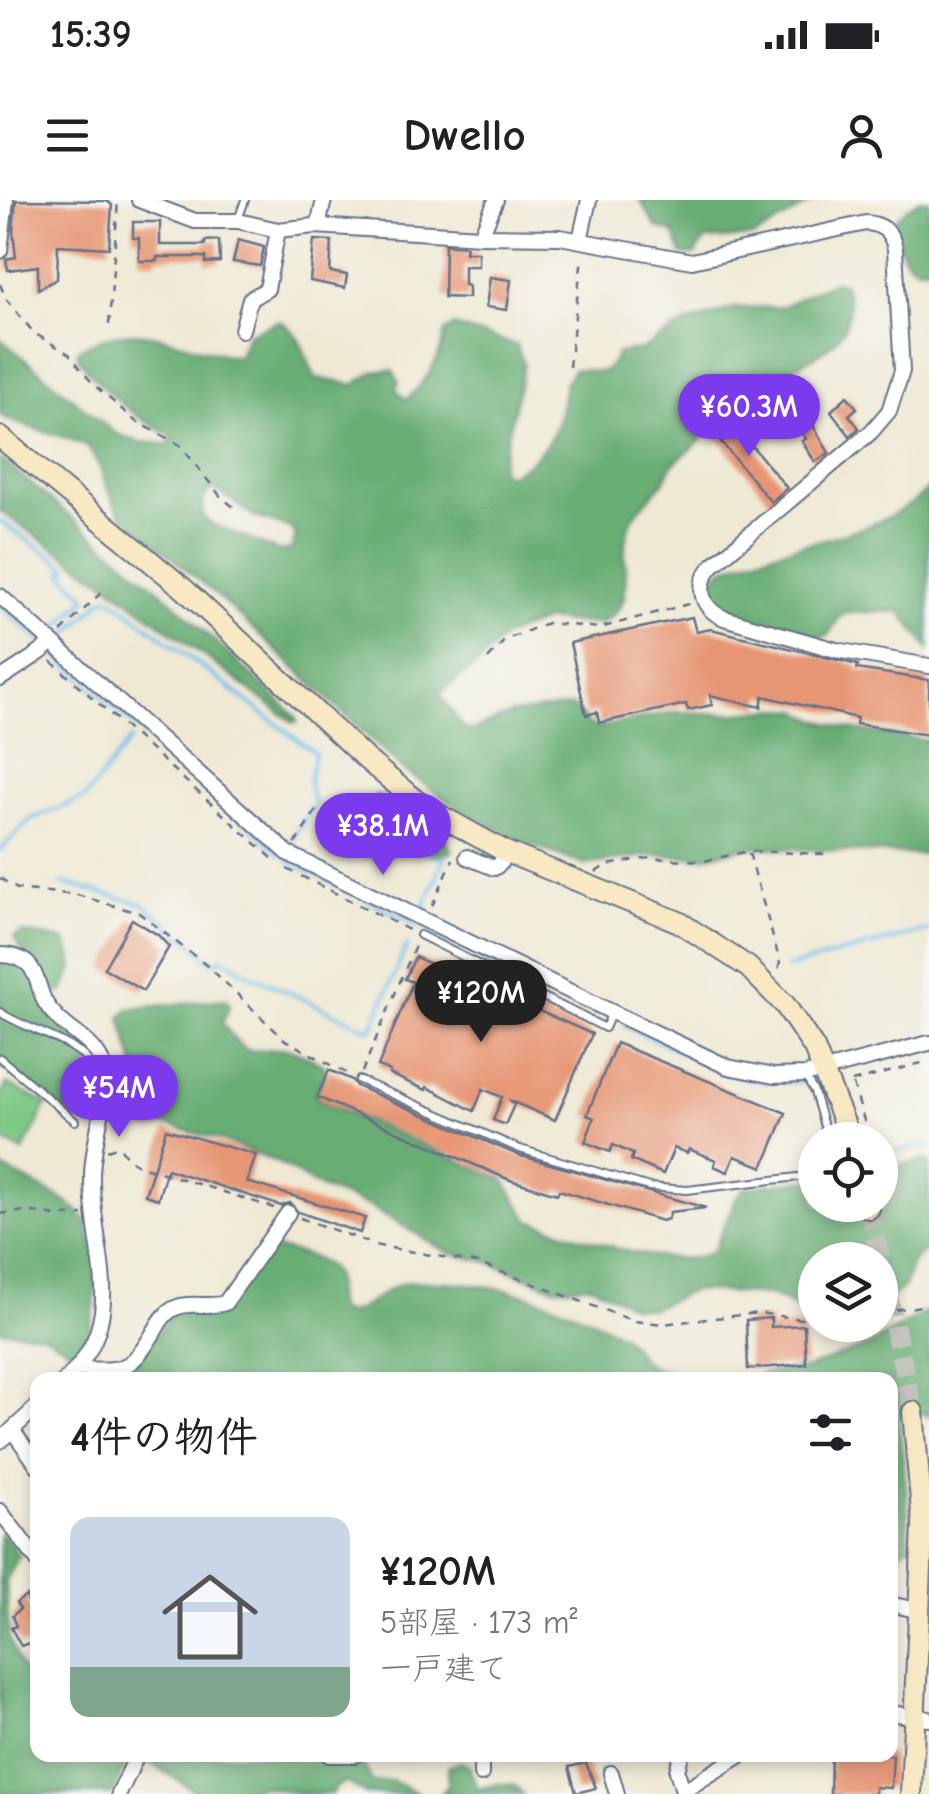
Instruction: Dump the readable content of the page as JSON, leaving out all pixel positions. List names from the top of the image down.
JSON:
{
  "page": {
    "status": "15:39",
    "header": "Dwello",
    "price": [
      "¥60.3M",
      "¥38.1M",
      "¥120M",
      "¥54M"
    ],
    "heading": "4件の物件",
    "list": [
      {
        "name": "¥120M",
        "note": "5部屋 · 173 m² · 一戸建て"
      }
    ]
  }
}
